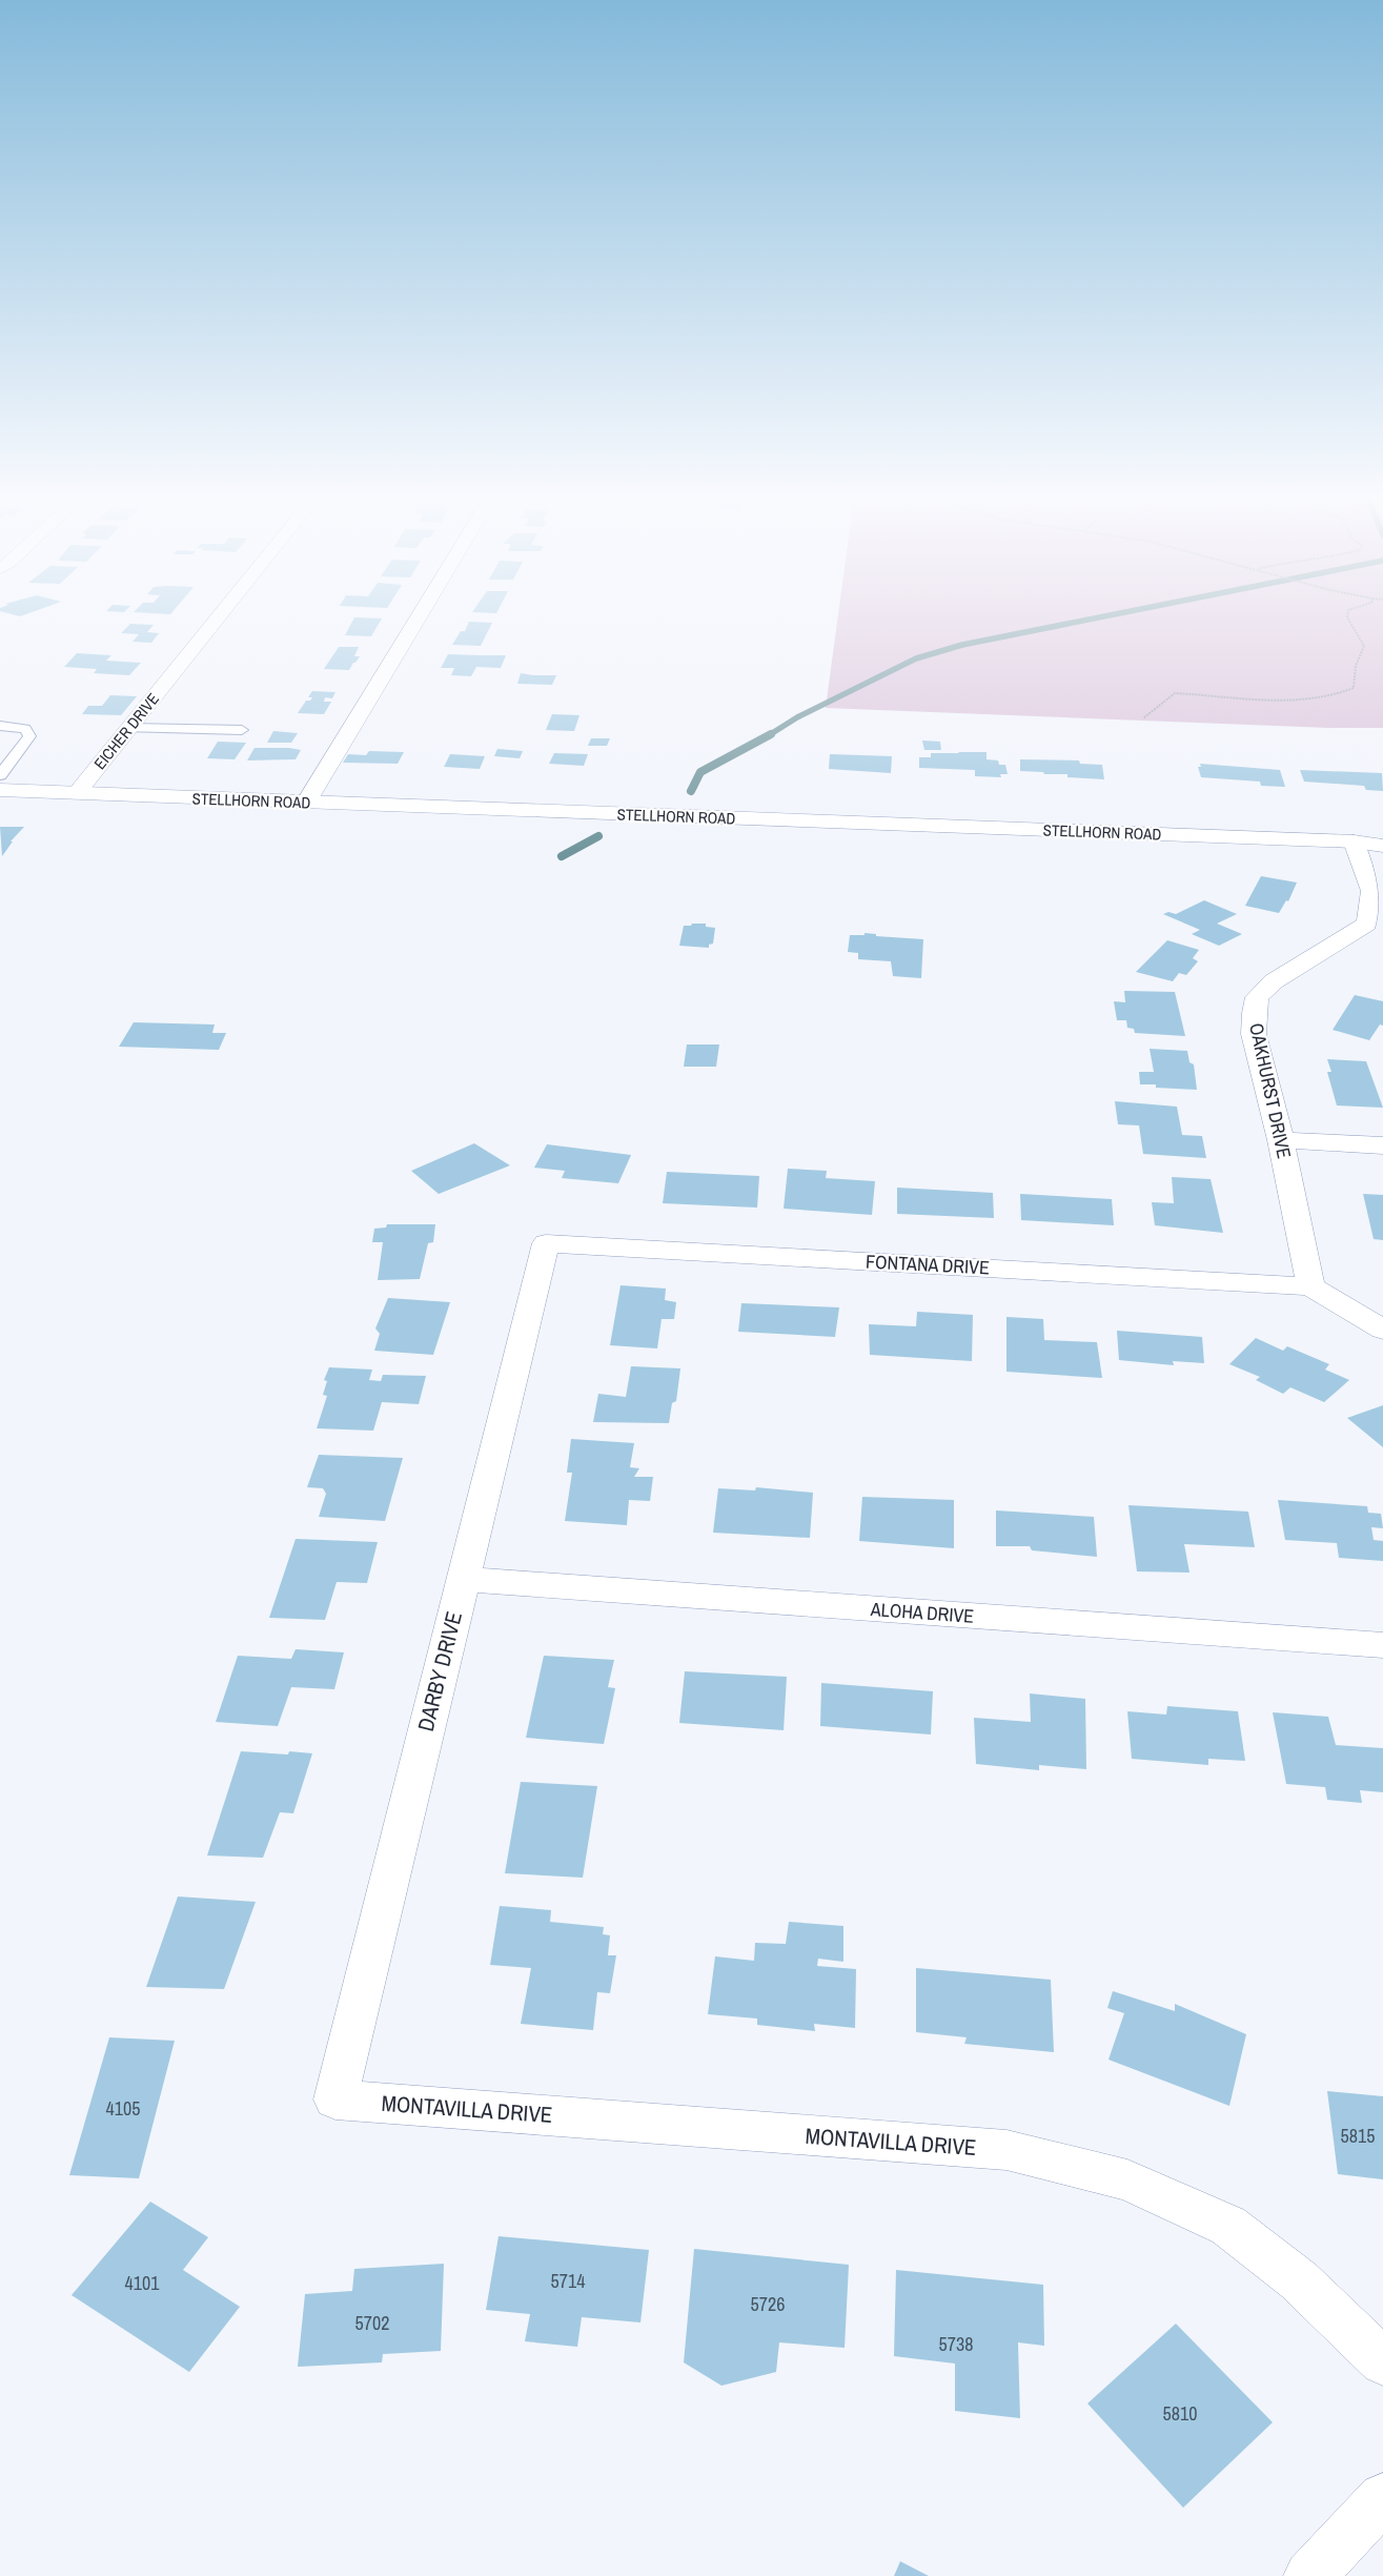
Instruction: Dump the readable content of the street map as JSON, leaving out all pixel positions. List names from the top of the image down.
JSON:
{
  "streets": {
    "street": [
      "EICHER DRIVE",
      "STELLHORN ROAD",
      "OAKHURST DRIVE",
      "FONTANA DRIVE",
      "ALOHA DRIVE",
      "DARBY DRIVE",
      "MONTAVILLA DRIVE"
    ]
  },
  "crossings": [
    ["EICHER DRIVE", "STELLHORN ROAD"],
    ["STELLHORN ROAD", "OAKHURST DRIVE"],
    ["OAKHURST DRIVE", "FONTANA DRIVE"],
    ["FONTANA DRIVE", "DARBY DRIVE"],
    ["ALOHA DRIVE", "DARBY DRIVE"],
    ["DARBY DRIVE", "MONTAVILLA DRIVE"]
  ],
  "house_numbers": [
    "4105",
    "5815",
    "5714",
    "4101",
    "5726",
    "5702",
    "5738",
    "5810"
  ]
}
